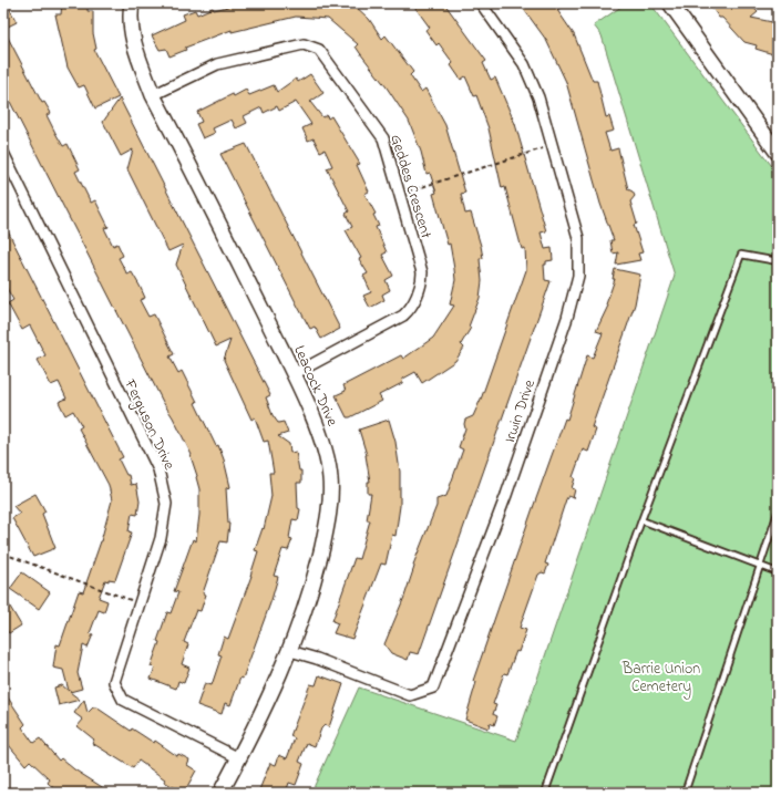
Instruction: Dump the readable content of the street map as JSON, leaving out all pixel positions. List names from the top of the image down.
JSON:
{
  "streets": {
    "street": [
      "Geddes Crescent",
      "Leacock Drive",
      "Irwin Drive",
      "Ferguson Drive"
    ]
  },
  "crossings": [
    ["Geddes Crescent", "Leacock Drive"],
    ["Leacock Drive", "Irwin Drive"],
    ["Leacock Drive", "Ferguson Drive"]
  ],
  "parks": ["Barrie Union Cemetery"]
}
